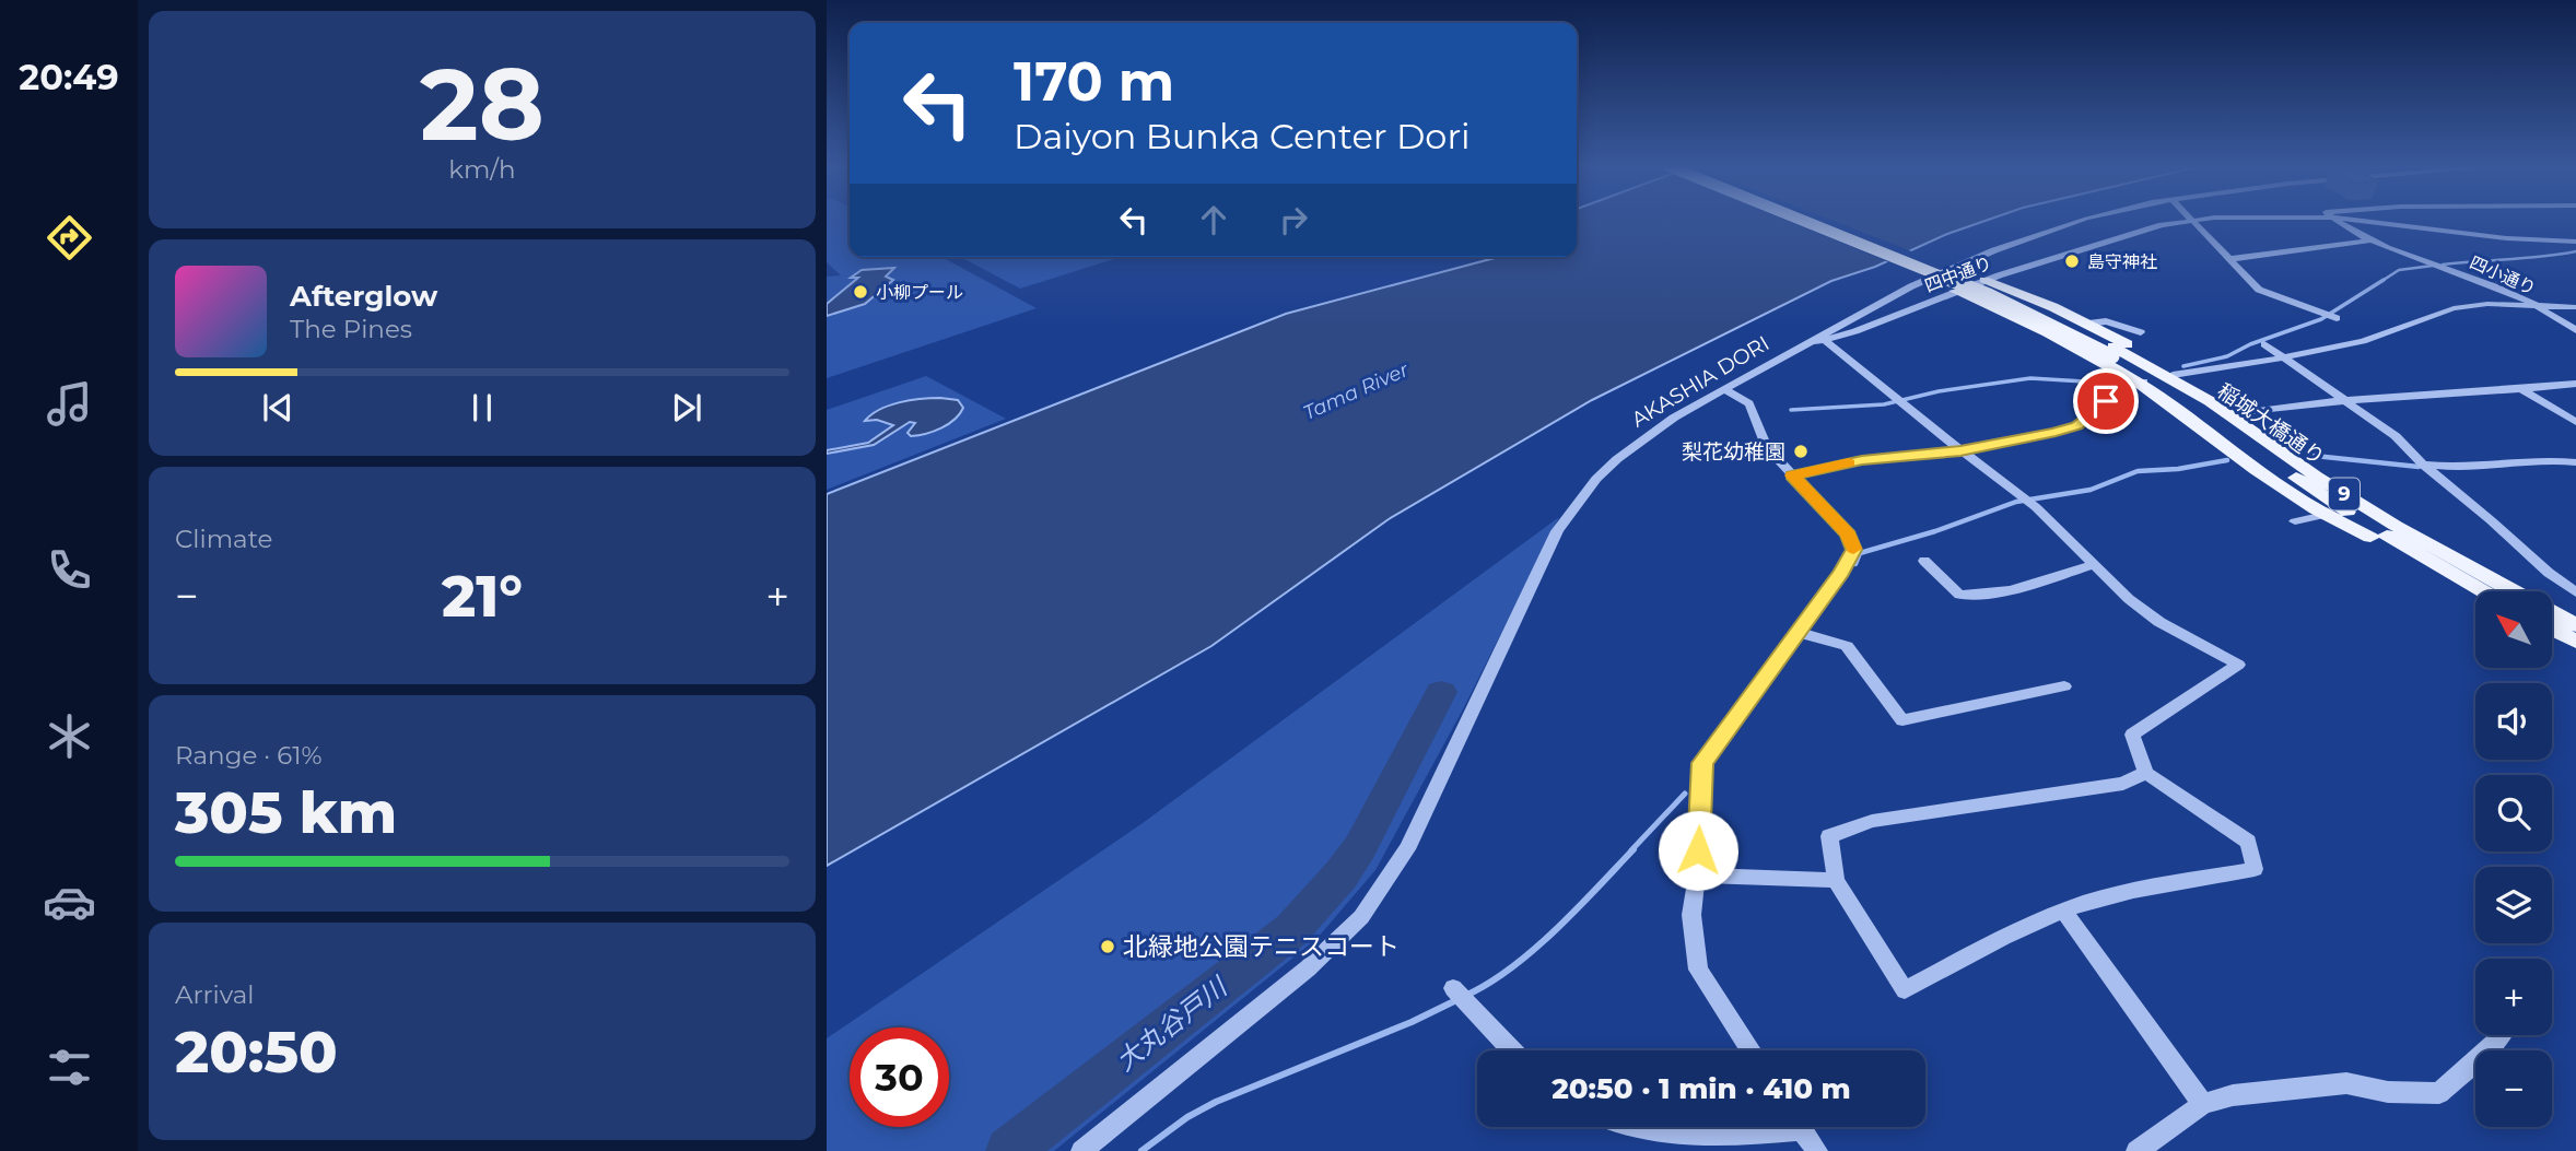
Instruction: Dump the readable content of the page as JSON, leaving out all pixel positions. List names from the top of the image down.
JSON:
{
  "streets": {
    "main road": ["稲城大橋通り", "9"],
    "street": ["四中通り", "四小通り", "AKASHIA DORI"]
  },
  "crossings": [
    ["四中通り", "AKASHIA DORI"],
    ["稲城大橋通り", "9"]
  ],
  "water": ["Tama River", "大丸谷戸川"],
  "places": [
    "島守神社",
    "小柳プール",
    "梨花幼稚園",
    "北緑地公園テニスコート"
  ],
  "north": "top left",
  "page": {
    "tabs": "20:49",
    "tile": [
      ["28", "km/h"],
      "Climate",
      ["Range · 61%", "305 km"],
      ["Arrival", "20:50"]
    ],
    "turn": ["170 m", "Daiyon Bunka Center Dori"],
    "song": ["Afterglow", "The Pines"],
    "heat": ["−", "21°", "+"],
    "map_buttons": ["+", "−"],
    "limit": "30",
    "trip": "20:50 · 1 min · 410 m"
  }
}
